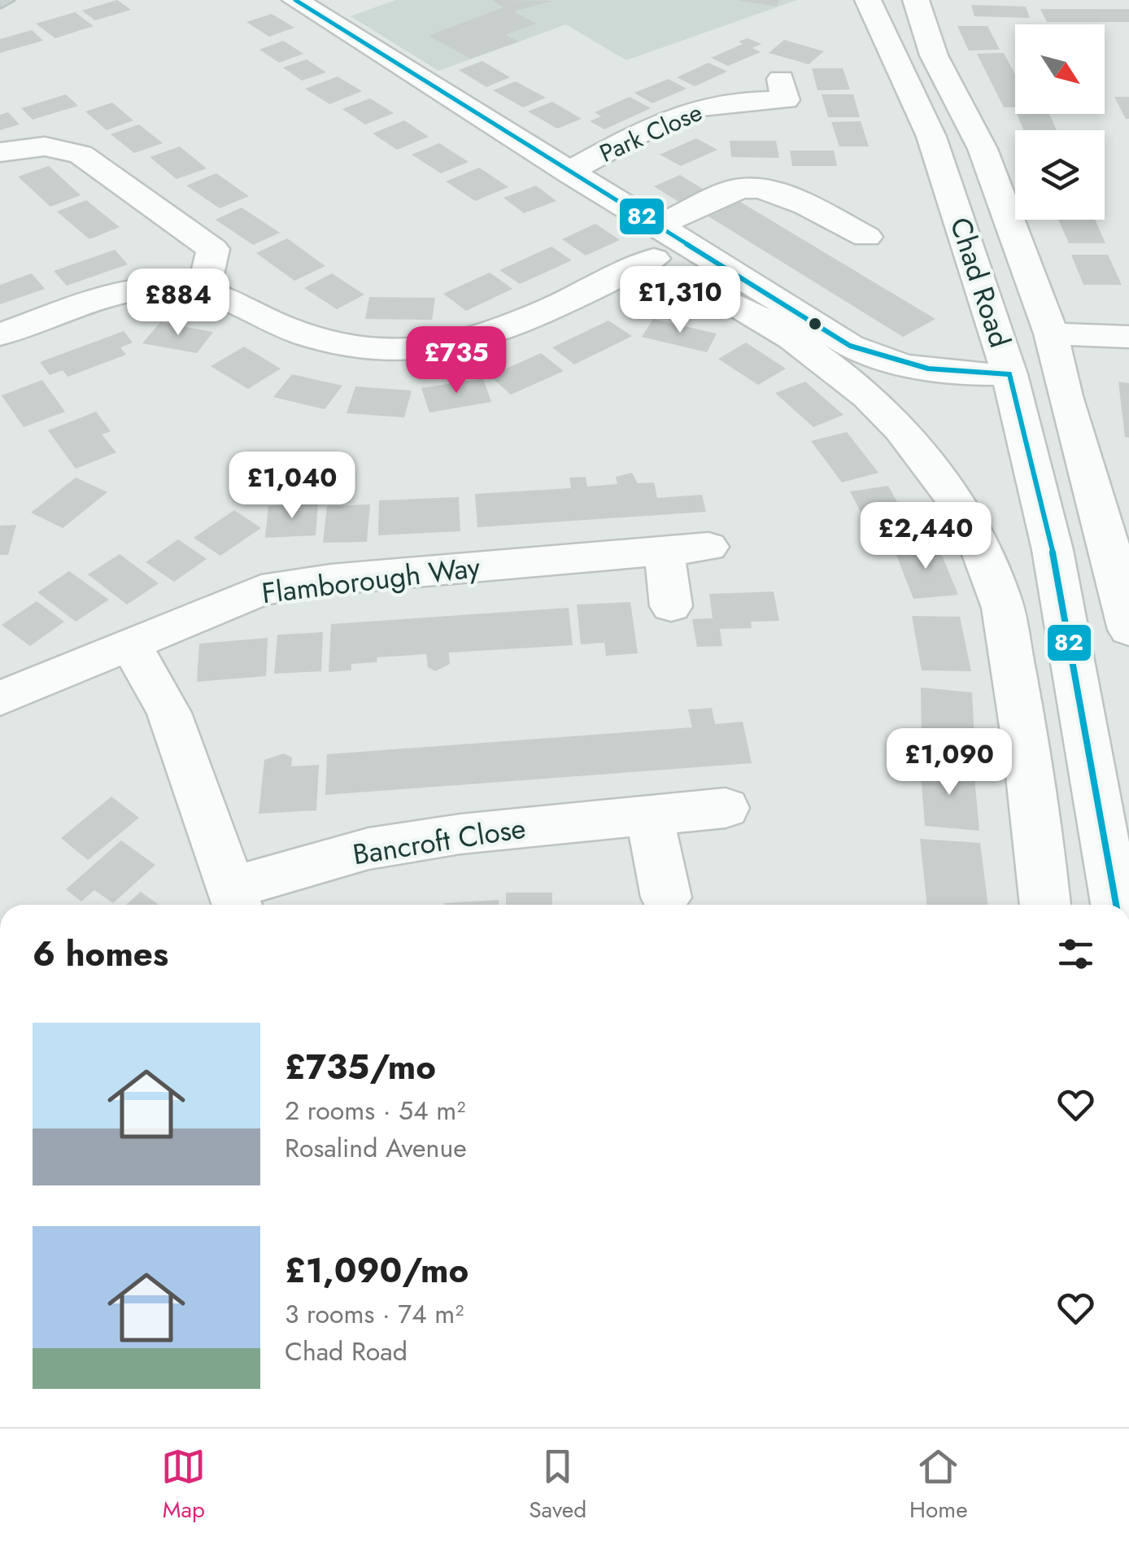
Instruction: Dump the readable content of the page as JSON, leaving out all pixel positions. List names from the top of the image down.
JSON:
{
  "streets": {
    "street": [
      "Park Close",
      "Chad Road",
      "Flamborough Way",
      "Bancroft Close"
    ]
  },
  "lines": ["transit line 82"],
  "north": "bottom right",
  "page": {
    "price": [
      "£1,310",
      "£884",
      "£735",
      "£1,040",
      "£2,440",
      "£1,090"
    ],
    "heading": "6 homes",
    "list": [
      {
        "name": "£735/mo",
        "note": "2 rooms · 54 m² · Rosalind Avenue"
      },
      {
        "name": "£1,090/mo",
        "note": "3 rooms · 74 m² · Chad Road"
      }
    ],
    "tabs": ["Map", "Saved", "Home"]
  }
}
